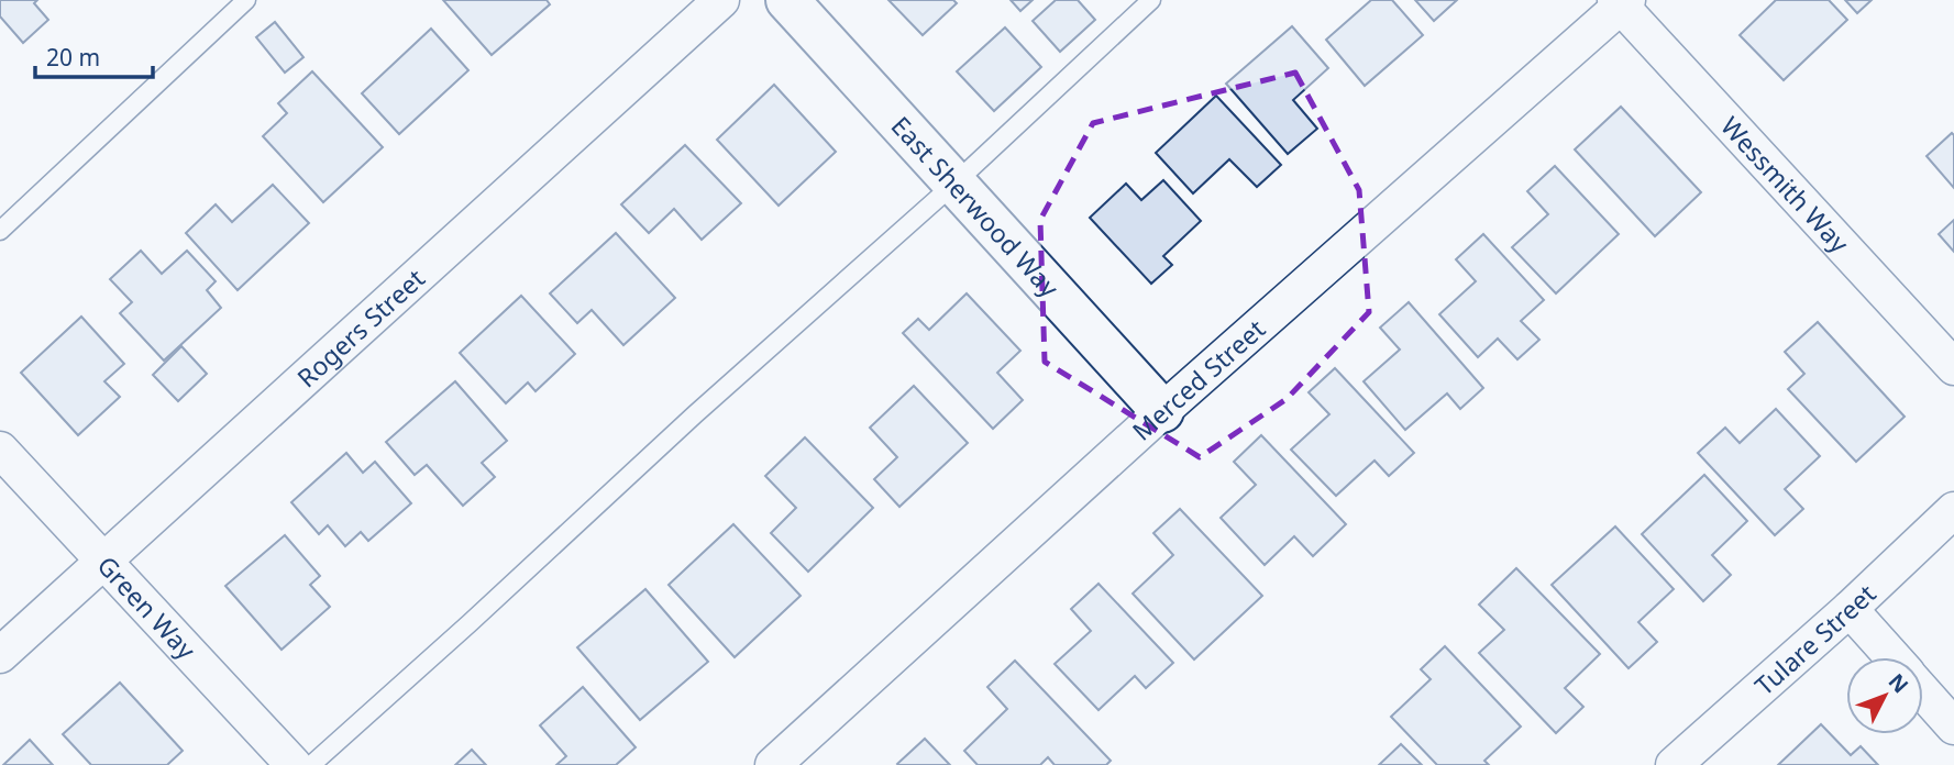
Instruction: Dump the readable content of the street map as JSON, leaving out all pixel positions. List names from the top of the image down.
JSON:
{
  "streets": {
    "street": [
      "Wessmith Way",
      "East Sherwood Way",
      "Rogers Street",
      "Merced Street",
      "Green Way",
      "Tulare Street"
    ]
  },
  "crossings": [
    ["Wessmith Way", "Merced Street"],
    ["East Sherwood Way", "Merced Street"],
    ["Rogers Street", "Green Way"]
  ],
  "scale_bar": "20 m",
  "north": "top right"
}
